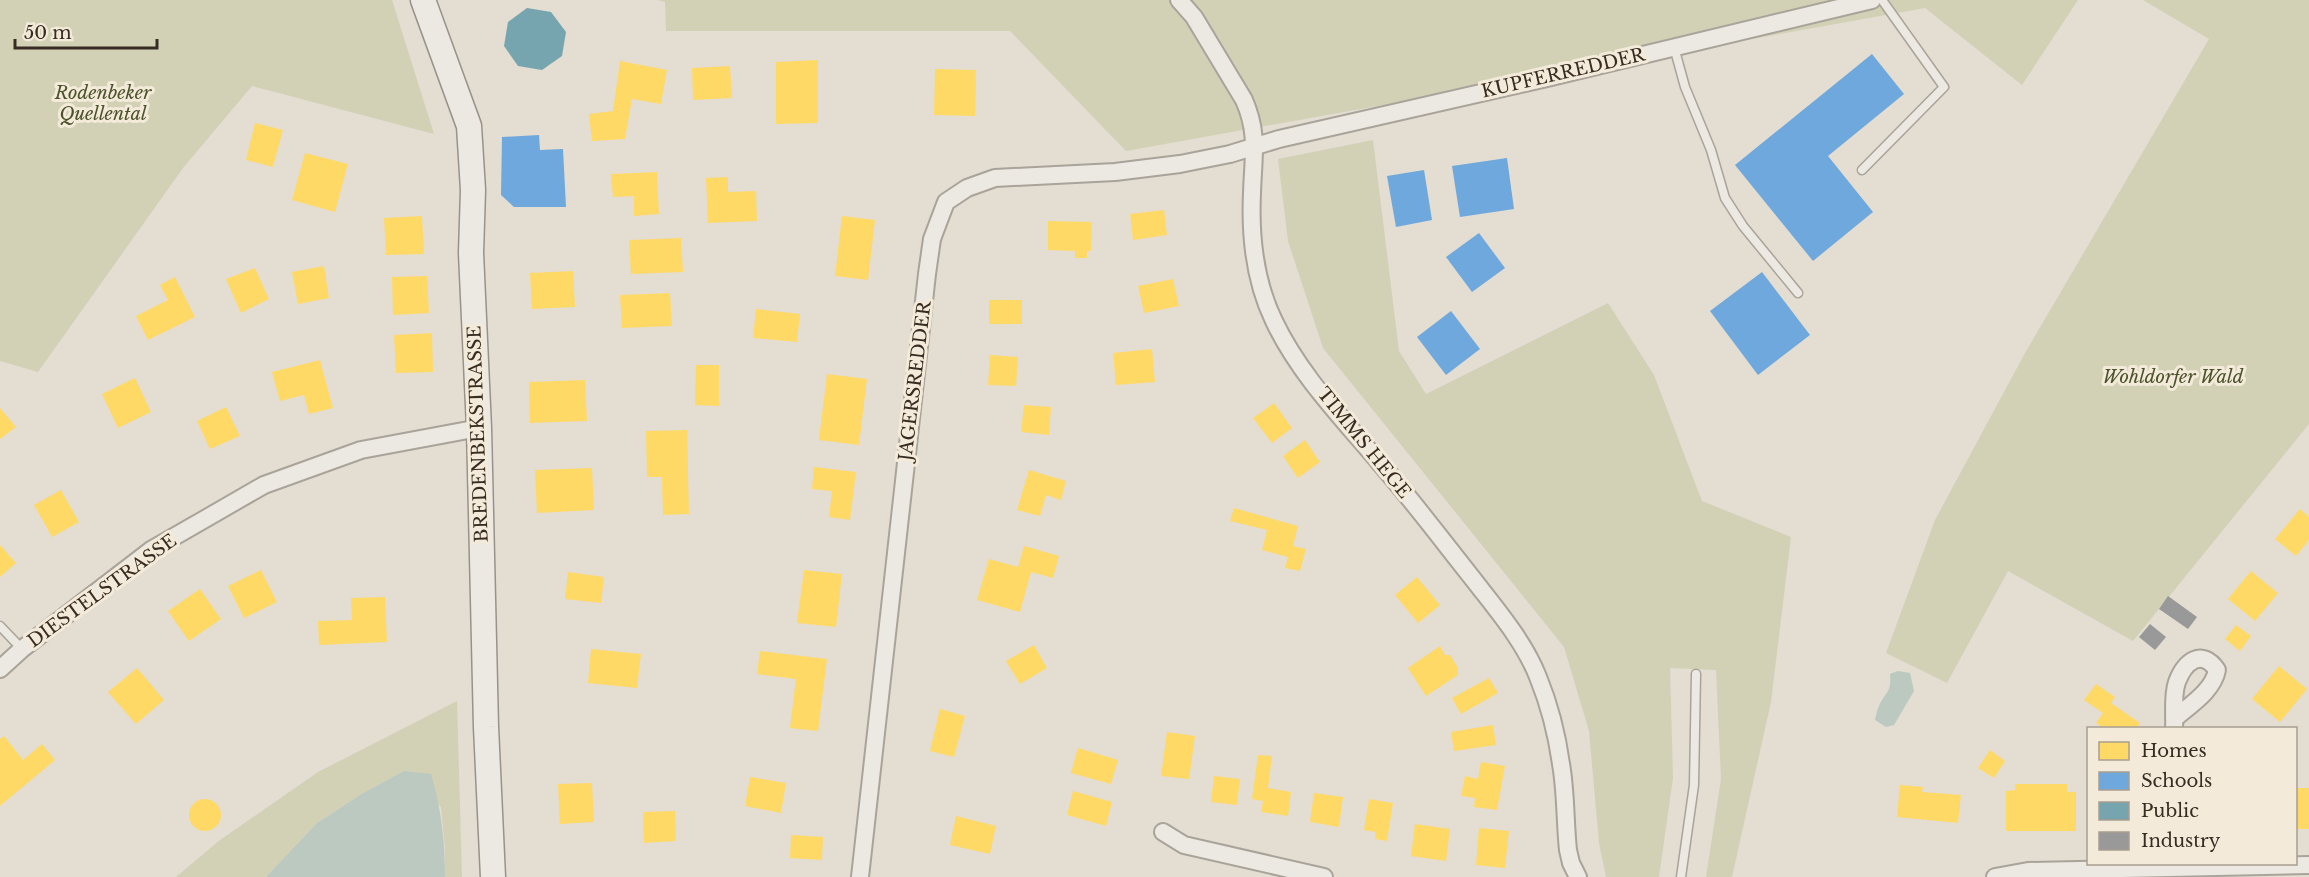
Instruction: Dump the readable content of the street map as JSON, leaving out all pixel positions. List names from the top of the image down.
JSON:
{
  "streets": {
    "street": [
      "KUPFERREDDER",
      "JAGERSREDDER",
      "BREDENBEKSTRASSE",
      "TIMMS HEGE",
      "DIESTELSTRASSE"
    ]
  },
  "crossings": [
    ["KUPFERREDDER", "JAGERSREDDER"],
    ["KUPFERREDDER", "TIMMS HEGE"],
    ["JAGERSREDDER", "TIMMS HEGE"],
    ["BREDENBEKSTRASSE", "DIESTELSTRASSE"]
  ],
  "parks": ["Rodenbeker Quellental", "Wohldorfer Wald"],
  "legend": [
    "Homes",
    "Schools",
    "Public",
    "Industry"
  ],
  "scale_bar": "50 m"
}
